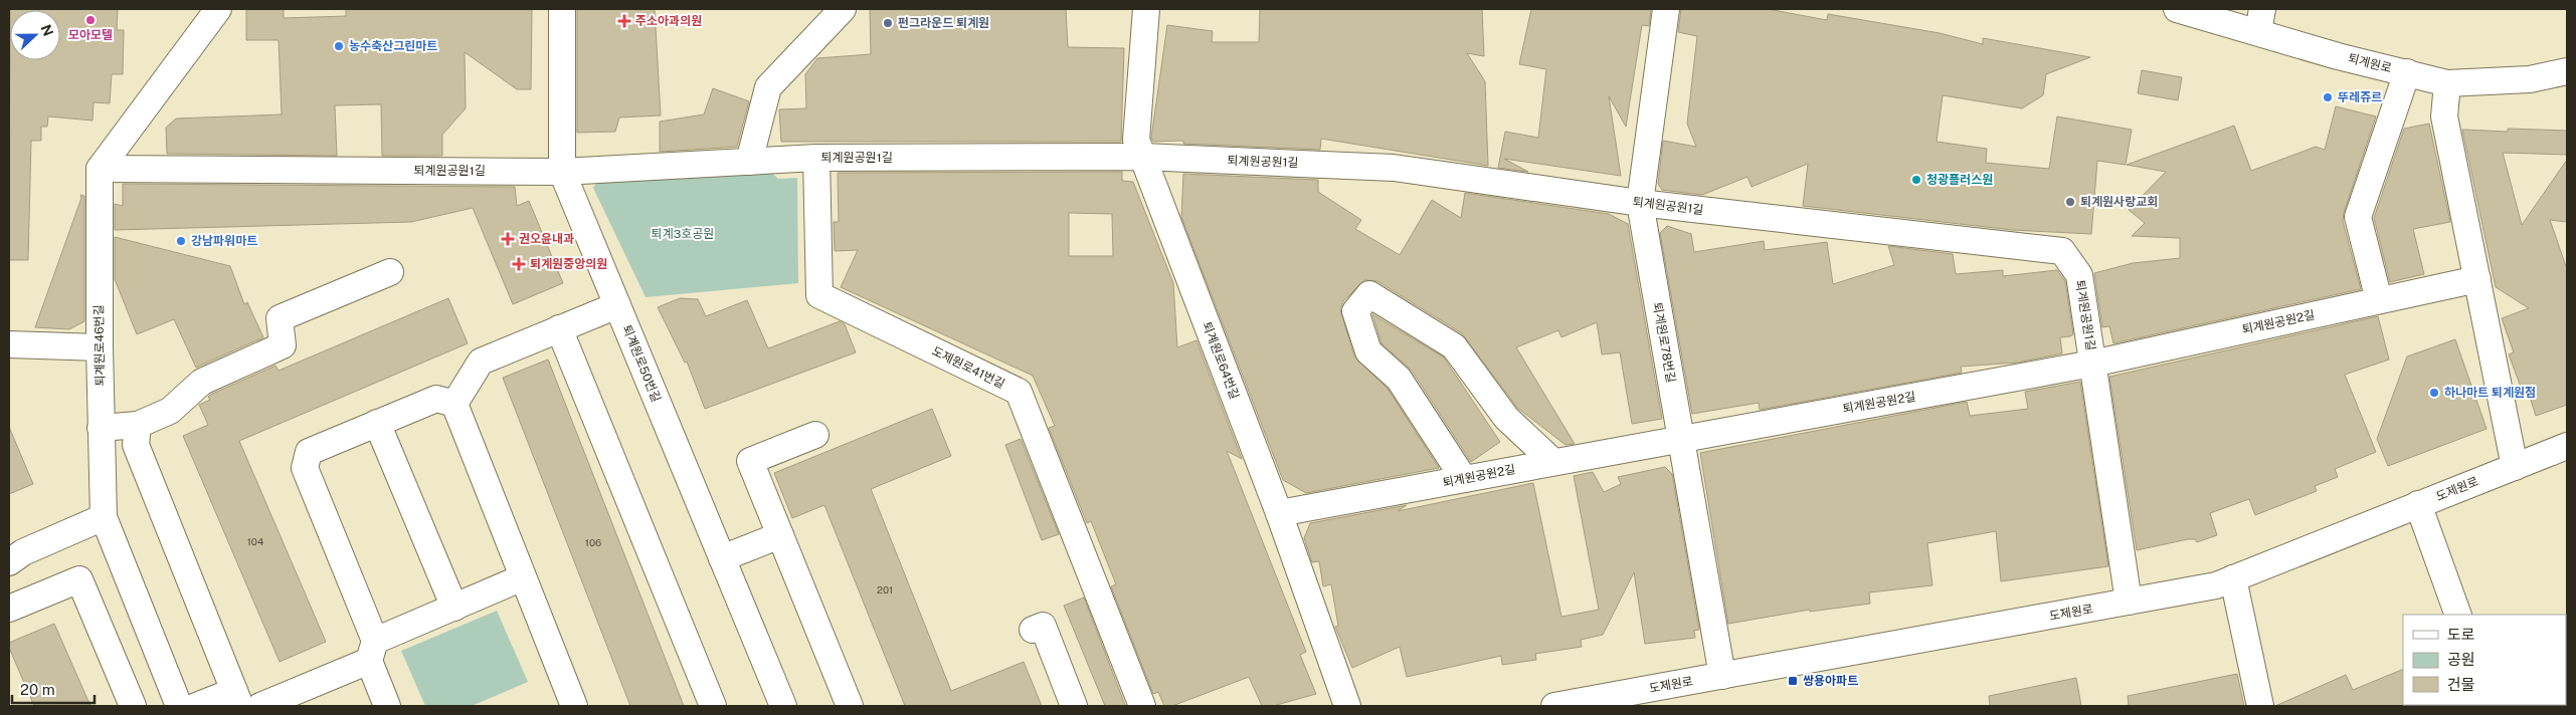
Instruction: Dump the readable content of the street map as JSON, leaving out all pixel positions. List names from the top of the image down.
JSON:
{
  "streets": {
    "street": [
      "퇴계원로",
      "퇴계원공원1길",
      "퇴계원공원2길",
      "퇴계원로78번길",
      "퇴계원로46번길",
      "퇴계원로64번길",
      "퇴계원로50번길",
      "도제원로41번길",
      "도제원로"
    ]
  },
  "crossings": [
    ["퇴계원공원1길", "퇴계원공원2길"],
    ["퇴계원공원1길", "퇴계원로78번길"],
    ["퇴계원공원1길", "퇴계원로46번길"],
    ["퇴계원공원1길", "퇴계원로64번길"],
    ["퇴계원공원1길", "퇴계원로50번길"],
    ["퇴계원공원1길", "도제원로41번길"],
    ["퇴계원공원1길", "도제원로"],
    ["퇴계원공원2길", "퇴계원로78번길"],
    ["퇴계원공원2길", "퇴계원로64번길"],
    ["퇴계원로78번길", "도제원로"]
  ],
  "parks": ["퇴계3호공원"],
  "places": {
    "other": [
      "모아모텔",
      "펀그라운드 퇴계원",
      "농수축산그린마트",
      "뚜레쥬르",
      "청광플러스원",
      "퇴계원사랑교회",
      "강남파워마트",
      "하나마트 퇴계원점"
    ],
    "health": ["주소아과의원", "권오윤내과", "퇴계원중앙의원"],
    "transit": ["쌍용아파트"]
  },
  "house_numbers": ["104", "106", "201"],
  "legend": ["도로", "공원", "건물"],
  "scale_bar": "20 m",
  "north": "right"
}
